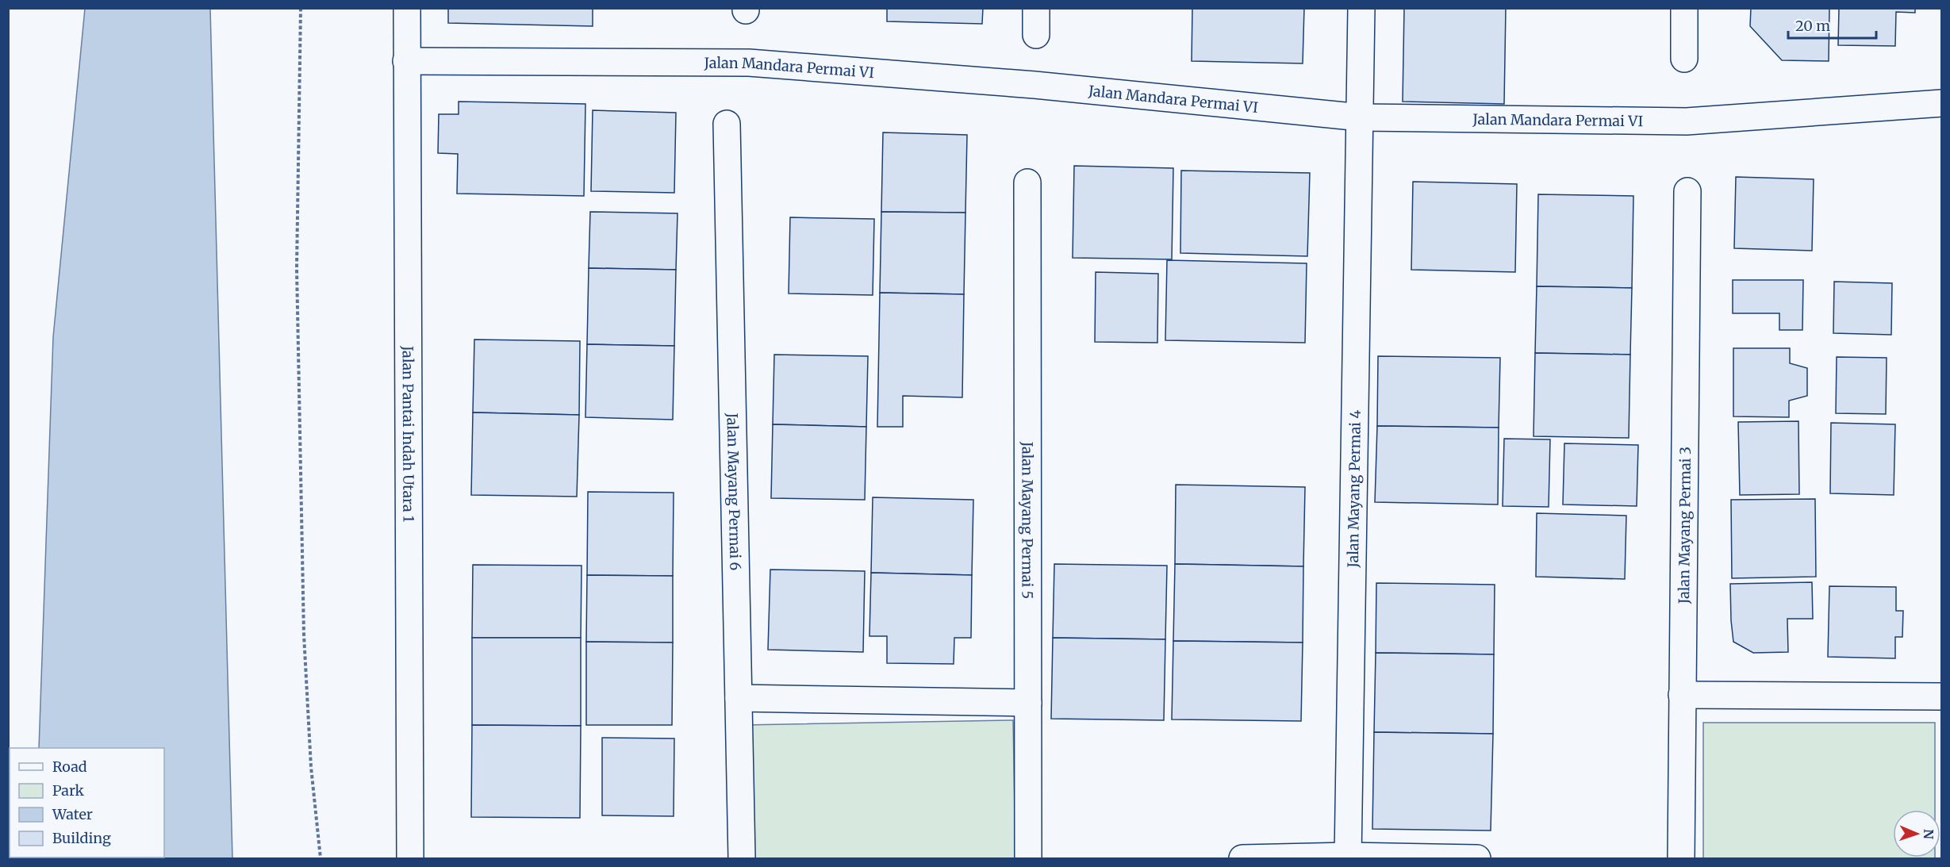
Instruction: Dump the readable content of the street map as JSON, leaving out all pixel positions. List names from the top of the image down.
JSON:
{
  "streets": {
    "street": [
      "Jalan Mandara Permai VI",
      "Jalan Pantai Indah Utara 1",
      "Jalan Mayang Permai 4",
      "Jalan Mayang Permai 6",
      "Jalan Mayang Permai 5",
      "Jalan Mayang Permai 3"
    ]
  },
  "crossings": [
    ["Jalan Mandara Permai VI", "Jalan Pantai Indah Utara 1"],
    ["Jalan Mandara Permai VI", "Jalan Mayang Permai 4"]
  ],
  "legend": [
    "Road",
    "Park",
    "Water",
    "Building"
  ],
  "scale_bar": "20 m",
  "north": "right"
}
